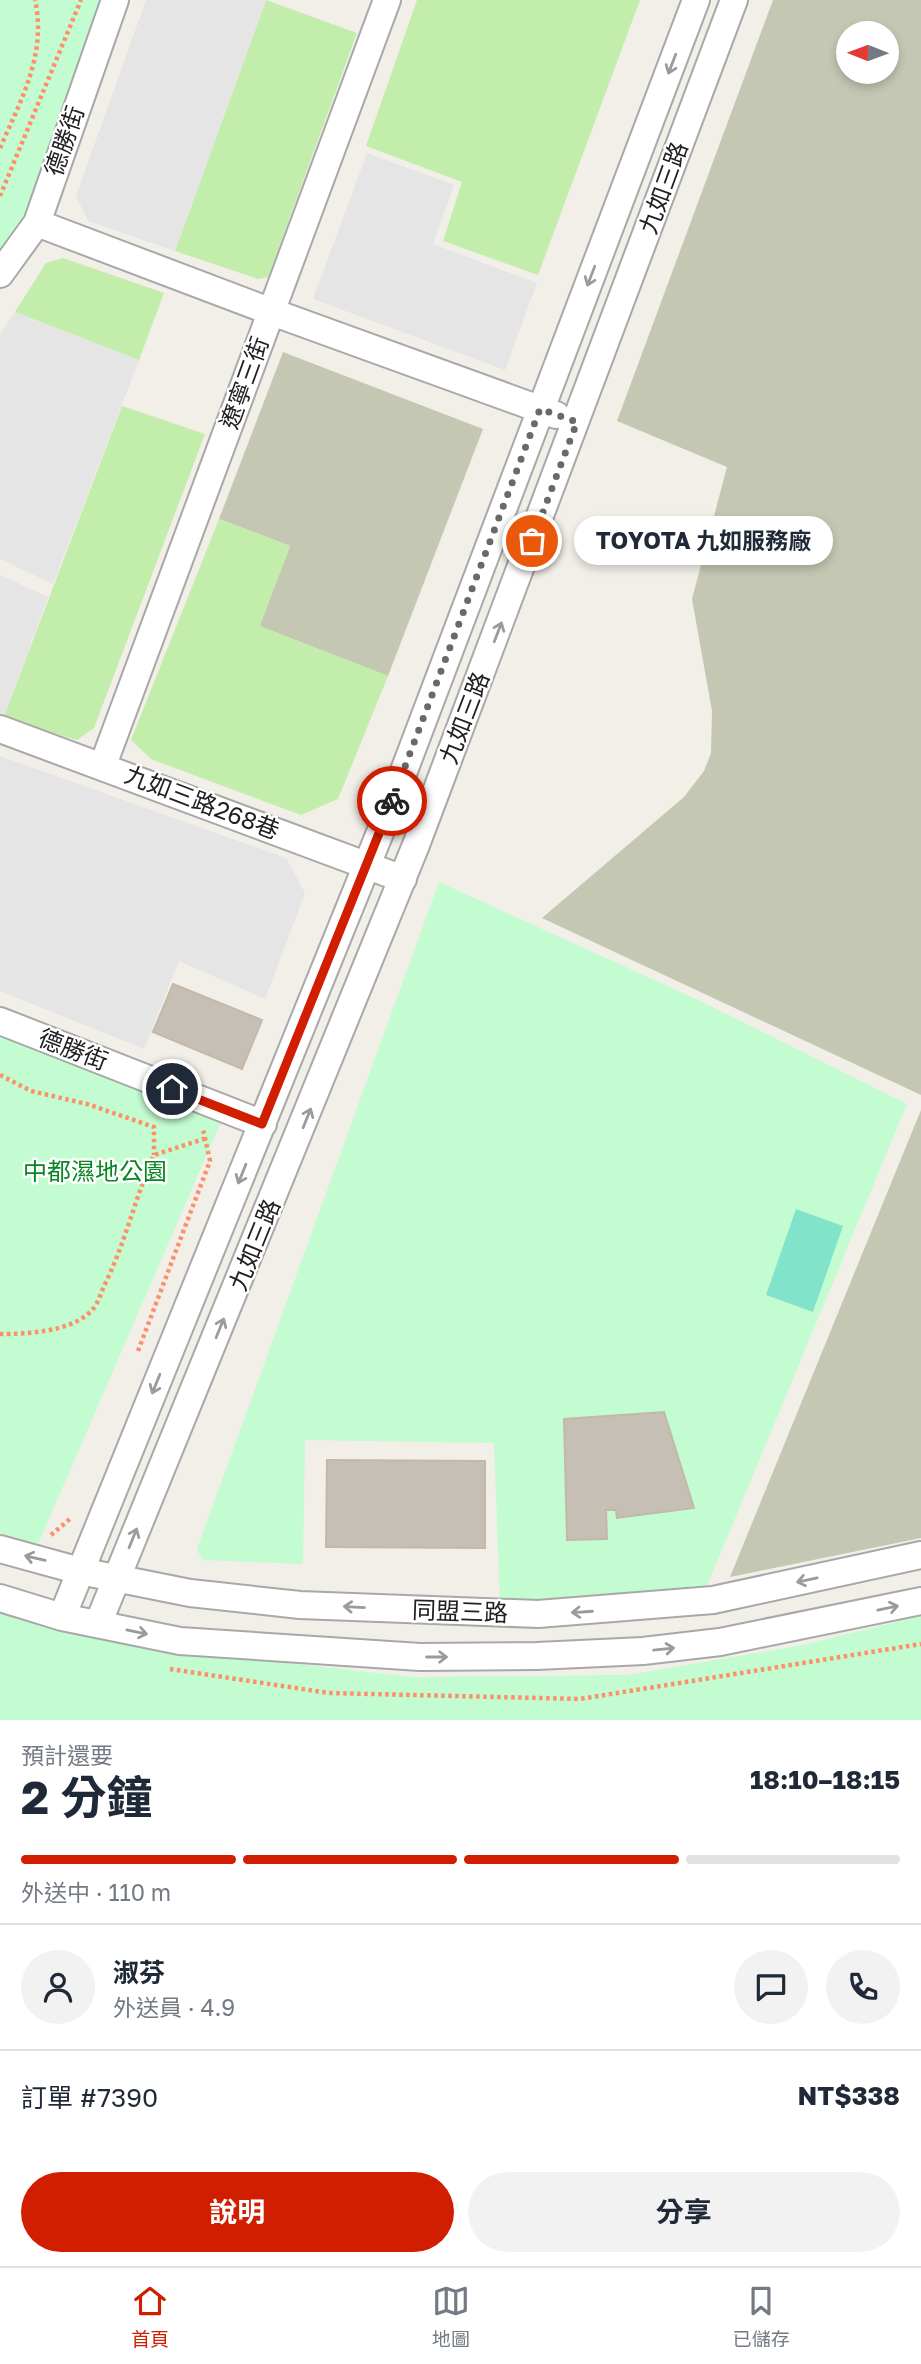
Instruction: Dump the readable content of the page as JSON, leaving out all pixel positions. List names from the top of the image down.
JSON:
{
  "streets": {
    "street": [
      "德勝街",
      "九如三路",
      "遼寧三街",
      "九如三路268巷",
      "同盟三路"
    ]
  },
  "crossings": [
    ["德勝街", "九如三路"],
    ["九如三路", "九如三路268巷"],
    ["九如三路", "同盟三路"],
    ["遼寧三街", "九如三路268巷"]
  ],
  "parks": ["中都濕地公園"],
  "places": ["TOYOTA 九如服務廠"],
  "north": "left",
  "page": {
    "bubble": "TOYOTA 九如服務廠",
    "heading": ["2 分鐘", "預計還要", "18:10–18:15"],
    "panel": [
      "淑芬",
      "外送員 · 4.9",
      "訂單 #7390",
      "NT$338"
    ],
    "bar": "外送中 · 110 m",
    "buttons": ["說明", "分享"],
    "tabs": ["首頁", "地圖", "已儲存"]
  }
}
